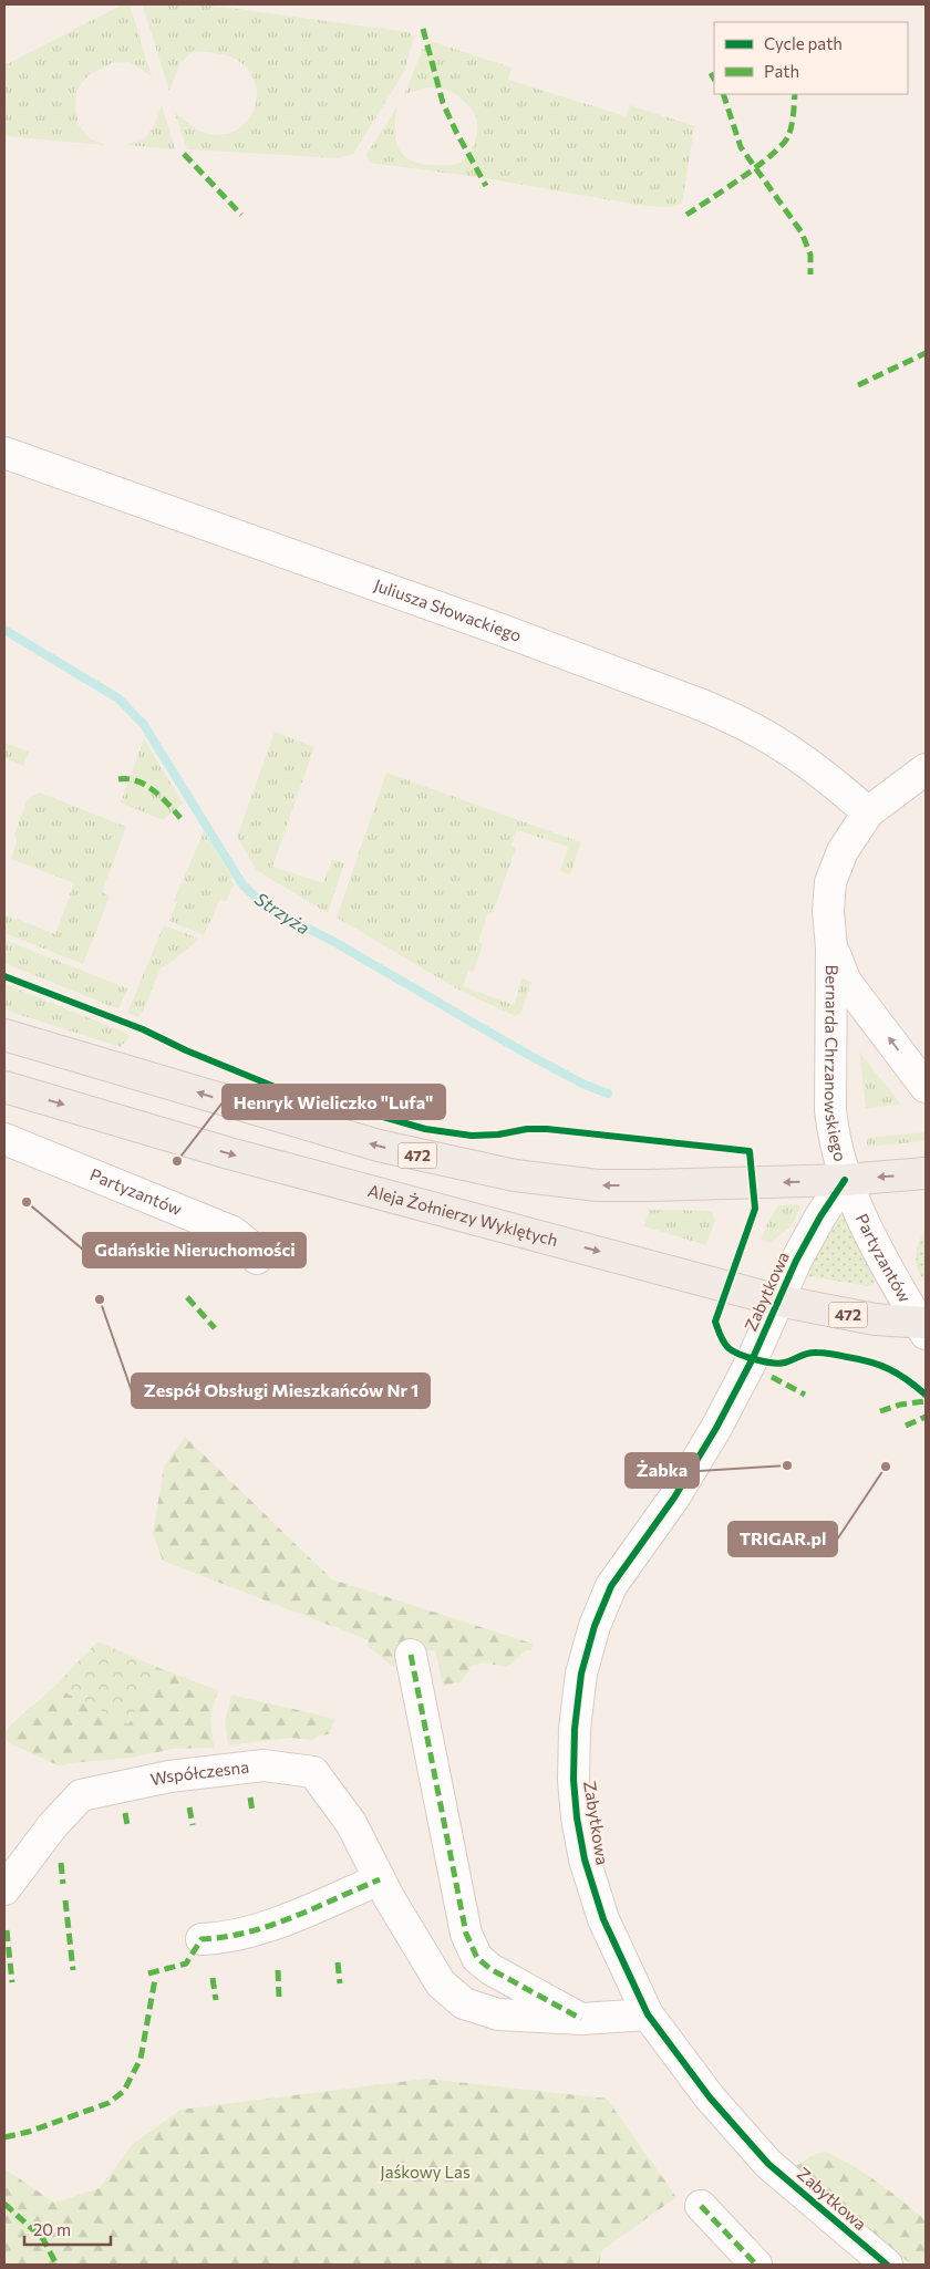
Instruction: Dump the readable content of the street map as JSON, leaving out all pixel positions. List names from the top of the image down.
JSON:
{
  "streets": {
    "main road": ["472", "Aleja Żołnierzy Wyklętych"],
    "street": [
      "Juliusza Słowackiego",
      "Bernarda Chrzanowskiego",
      "Partyzantów",
      "Zabytkowa",
      "Współczesna"
    ]
  },
  "crossings": [
    ["Juliusza Słowackiego", "Bernarda Chrzanowskiego"],
    ["Bernarda Chrzanowskiego", "472"],
    ["Bernarda Chrzanowskiego", "Partyzantów"],
    ["Bernarda Chrzanowskiego", "Zabytkowa"],
    ["472", "Partyzantów"],
    ["472", "Zabytkowa"],
    ["Partyzantów", "Aleja Żołnierzy Wyklętych"],
    ["Partyzantów", "Zabytkowa"],
    ["Aleja Żołnierzy Wyklętych", "Zabytkowa"],
    ["Zabytkowa", "Współczesna"]
  ],
  "water": ["Strzyża"],
  "parks": ["Jaśkowy Las"],
  "places": [
    "Henryk Wieliczko \"Lufa\"",
    "Gdańskie Nieruchomości",
    "Zespół Obsługi Mieszkańców Nr 1",
    "Żabka",
    "TRIGAR.pl"
  ],
  "legend": ["Cycle path", "Path"],
  "scale_bar": "20 m"
}
